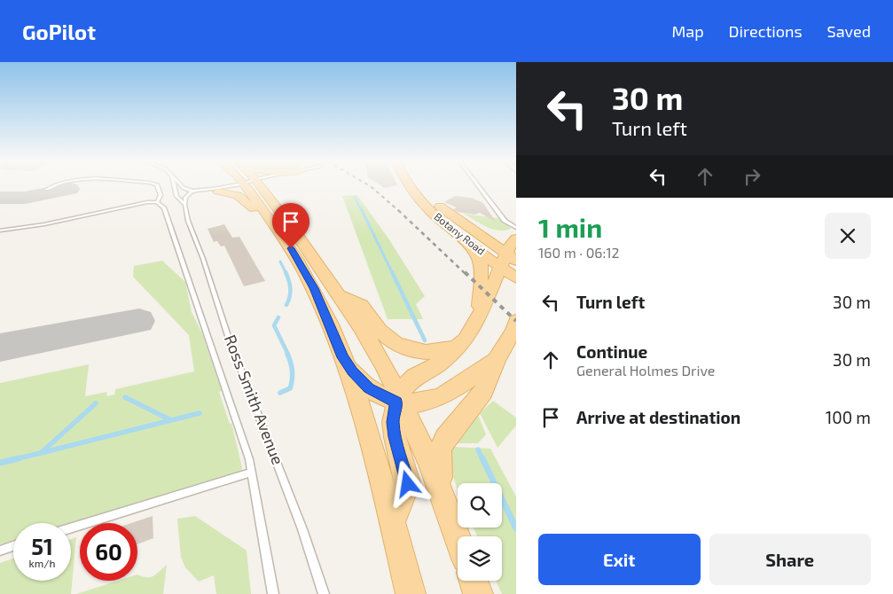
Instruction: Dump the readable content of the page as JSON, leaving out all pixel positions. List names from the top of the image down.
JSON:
{
  "streets": {
    "main road": ["Botany Road"],
    "lane": ["Ross Smith Avenue"]
  },
  "page": {
    "header": "GoPilot",
    "nav": ["Map", "Directions", "Saved"],
    "turn": ["30 m", "Turn left"],
    "heading": ["1 min", "160 m · 06:12"],
    "list": [
      {
        "name": "Turn left",
        "value": "30 m"
      },
      {
        "name": "Continue",
        "note": "General Holmes Drive",
        "value": "30 m"
      },
      {
        "name": "Arrive at destination",
        "value": "100 m"
      }
    ],
    "speed": "51 km/h",
    "limit": "60",
    "buttons": ["Exit", "Share"]
  }
}
